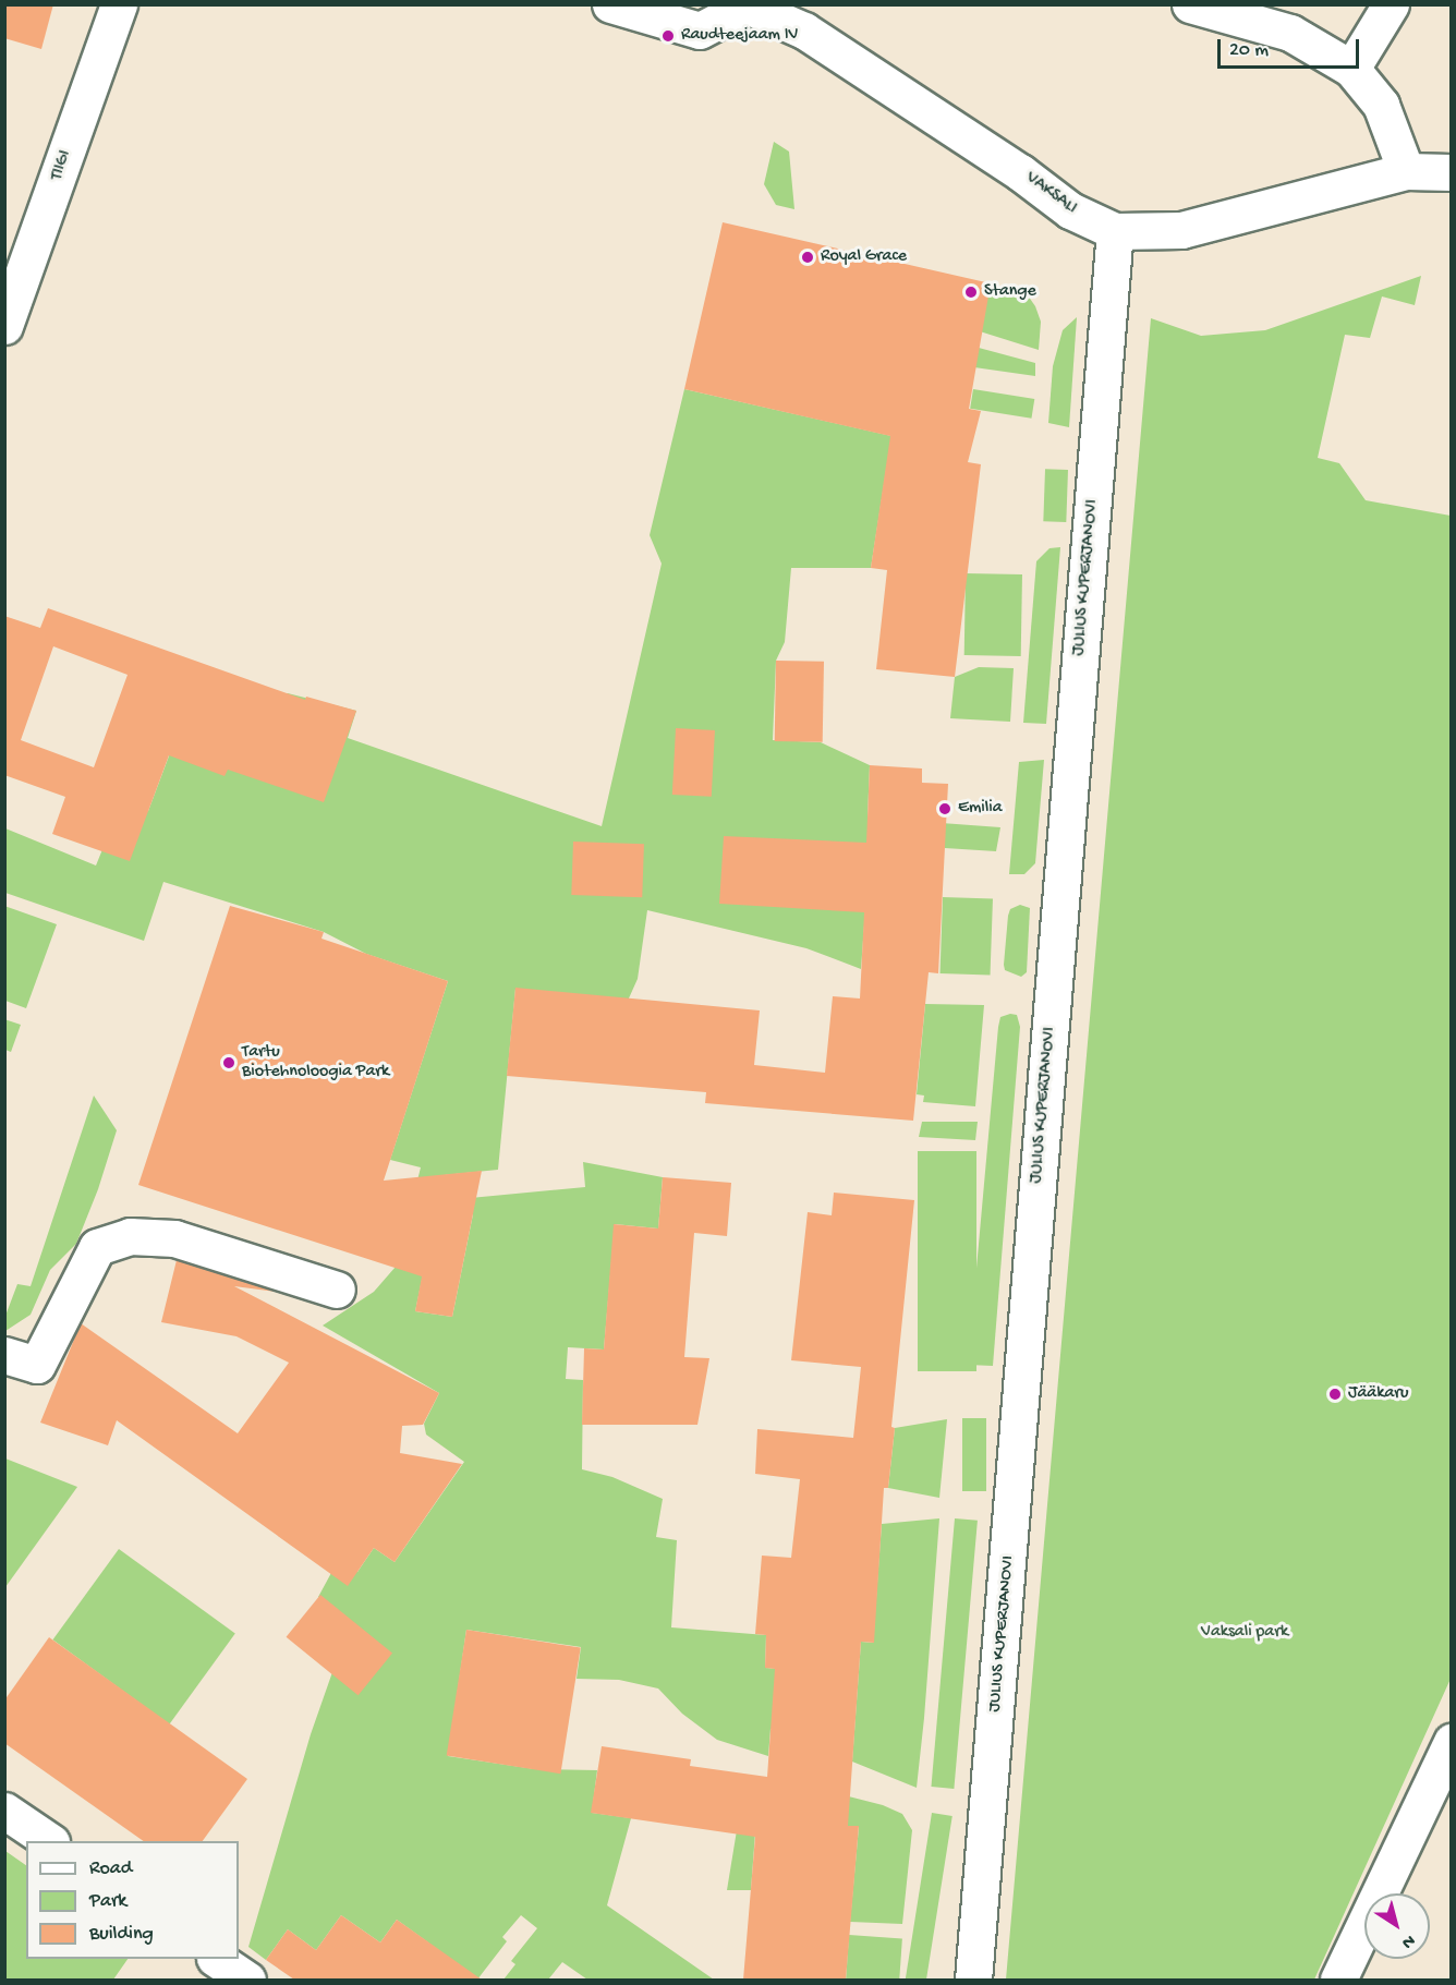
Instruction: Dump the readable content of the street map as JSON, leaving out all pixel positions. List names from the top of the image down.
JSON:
{
  "streets": {
    "street": ["TIIGI", "VAKSALI", "JULIUS KUPERJANOVI"]
  },
  "crossings": [
    ["VAKSALI", "JULIUS KUPERJANOVI"]
  ],
  "parks": ["Vaksali park"],
  "places": [
    "Raudteejaam IV",
    "Royal Grace",
    "Stange",
    "Emilia",
    "Tartu Biotehnoloogia Park",
    "Jääkaru"
  ],
  "legend": ["Road", "Park", "Building"],
  "scale_bar": "20 m",
  "north": "bottom right"
}
